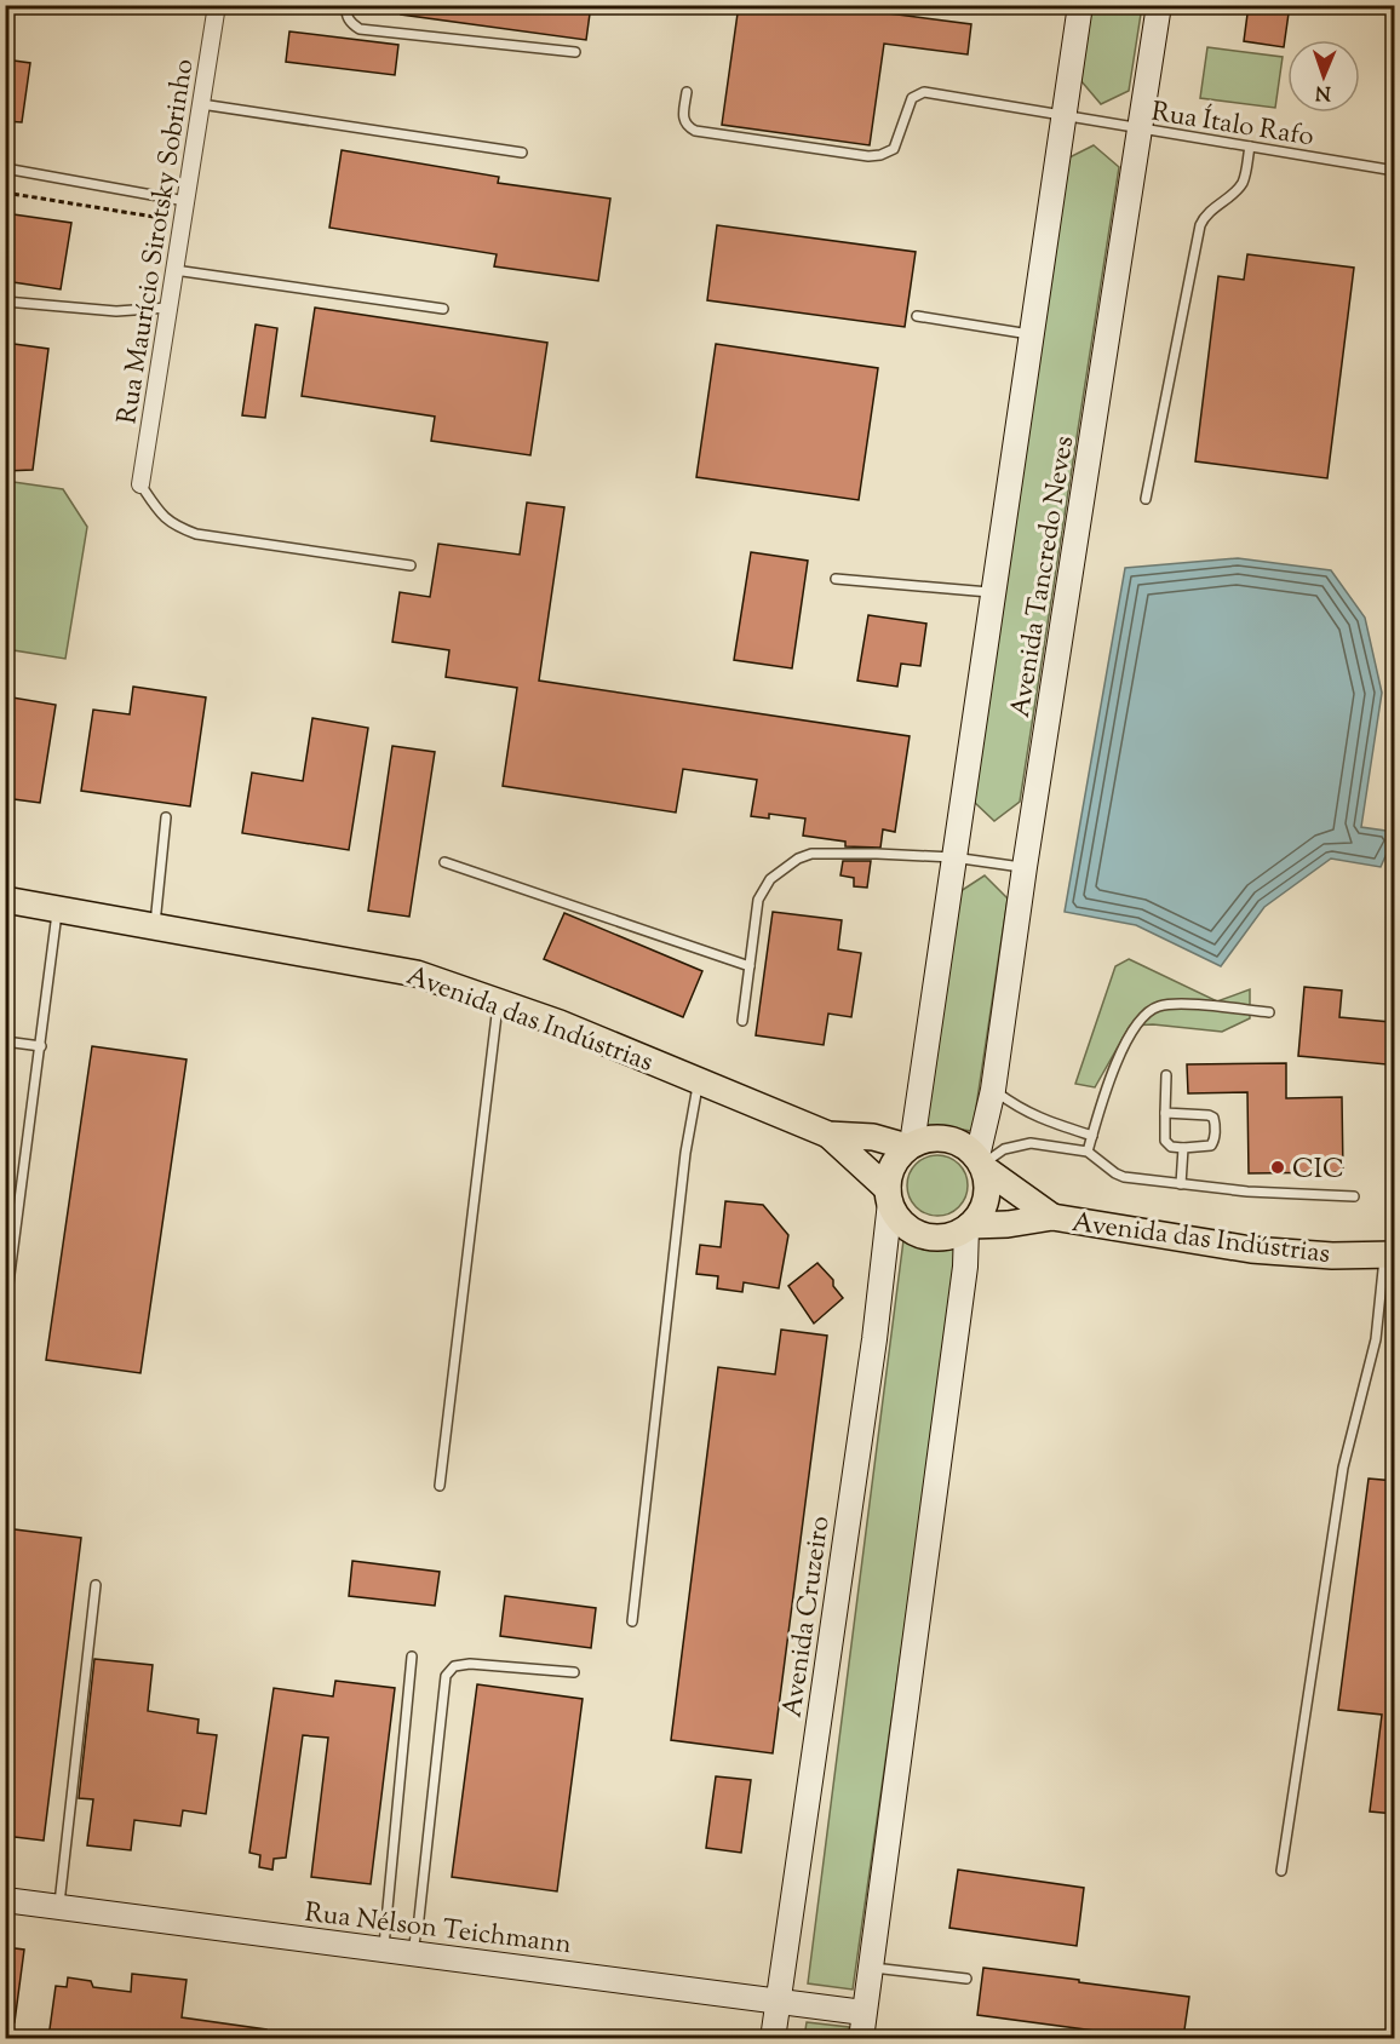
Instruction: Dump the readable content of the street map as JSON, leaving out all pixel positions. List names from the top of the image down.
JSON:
{
  "streets": {
    "main road": [
      "Avenida Tancredo Neves",
      "Avenida das Indústrias",
      "Avenida Cruzeiro",
      "Rua Nélson Teichmann"
    ],
    "street": ["Rua Maurício Sirotsky Sobrinho"],
    "lane": ["Rua Ítalo Rafo"]
  },
  "crossings": [
    ["Rua Ítalo Rafo", "Avenida Tancredo Neves"],
    ["Avenida Tancredo Neves", "Avenida Cruzeiro"],
    ["Avenida Cruzeiro", "Rua Nélson Teichmann"]
  ],
  "places": ["CIC"],
  "north": "bottom"
}
